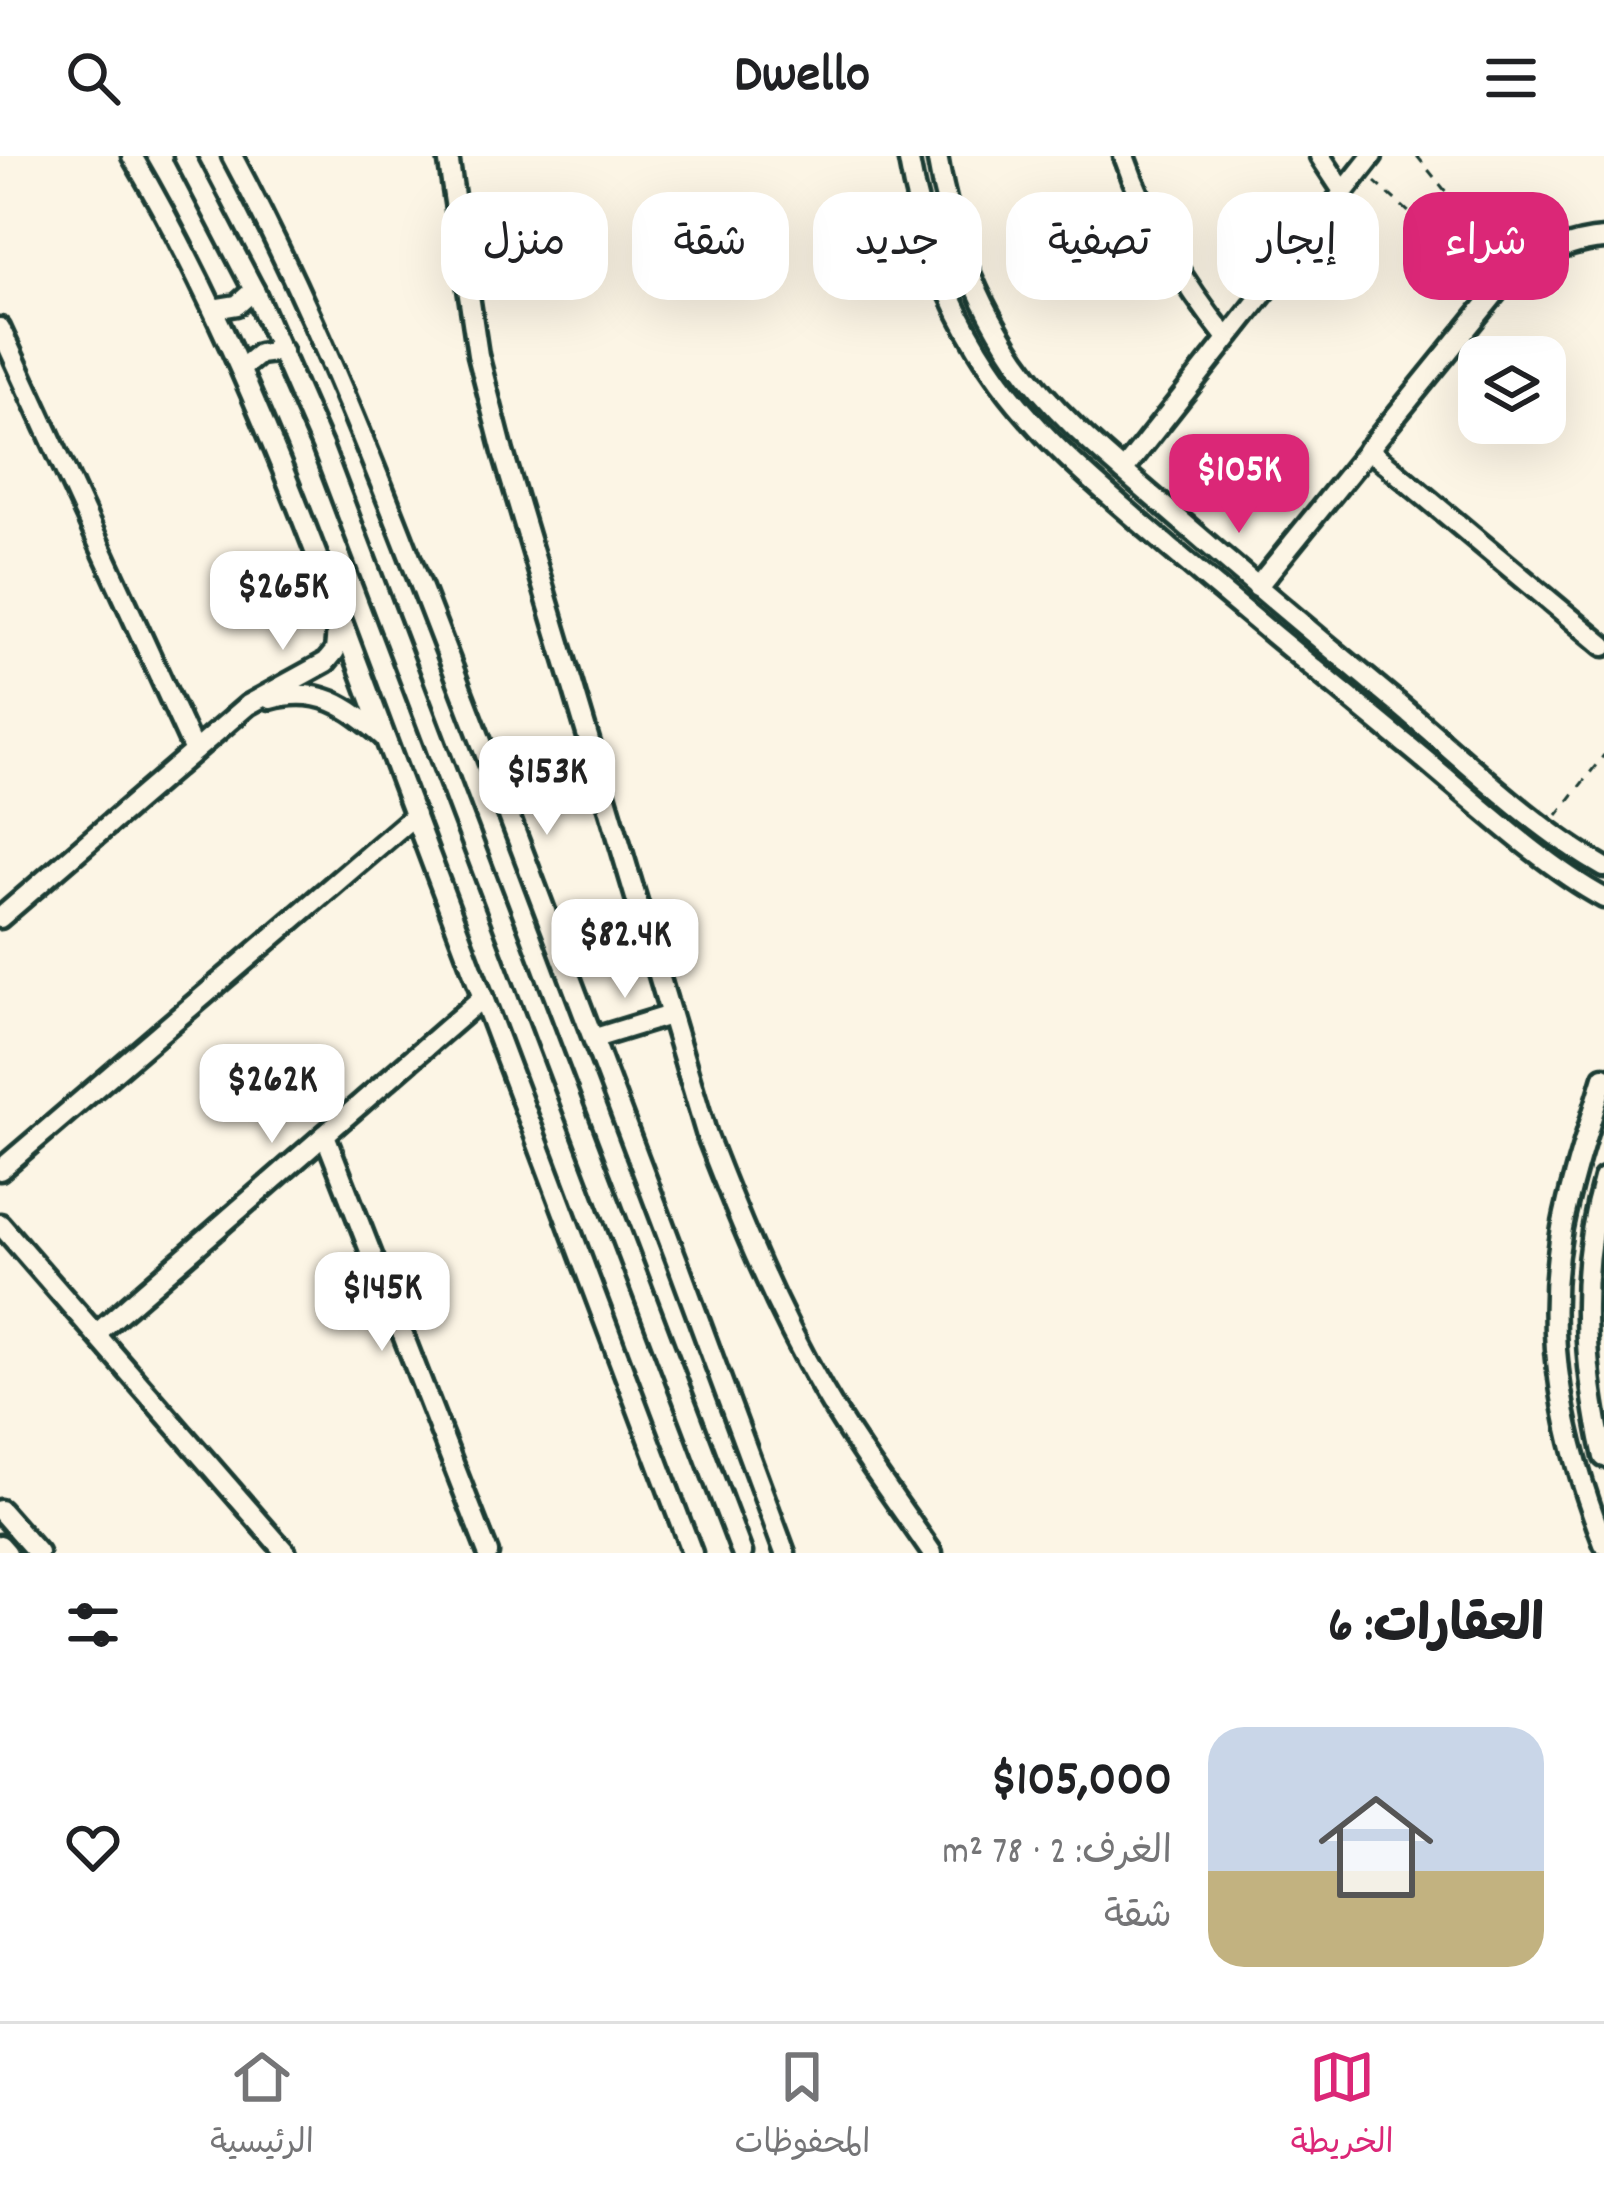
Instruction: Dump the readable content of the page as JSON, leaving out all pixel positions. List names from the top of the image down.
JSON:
{
  "page": {
    "header": "Dwello",
    "chip": [
      "شراء",
      "إيجار",
      "تصفية",
      "جديد",
      "شقة",
      "منزل"
    ],
    "price": [
      "$105K",
      "$265K",
      "$153K",
      "$82.4K",
      "$262K",
      "$145K"
    ],
    "heading": "العقارات: 6",
    "list": [
      {
        "name": "$105,000",
        "note": "الغرف: 2 · 78 m² · شقة"
      }
    ],
    "tabs": ["الخريطة", "المحفوظات", "الرئيسية"]
  }
}
